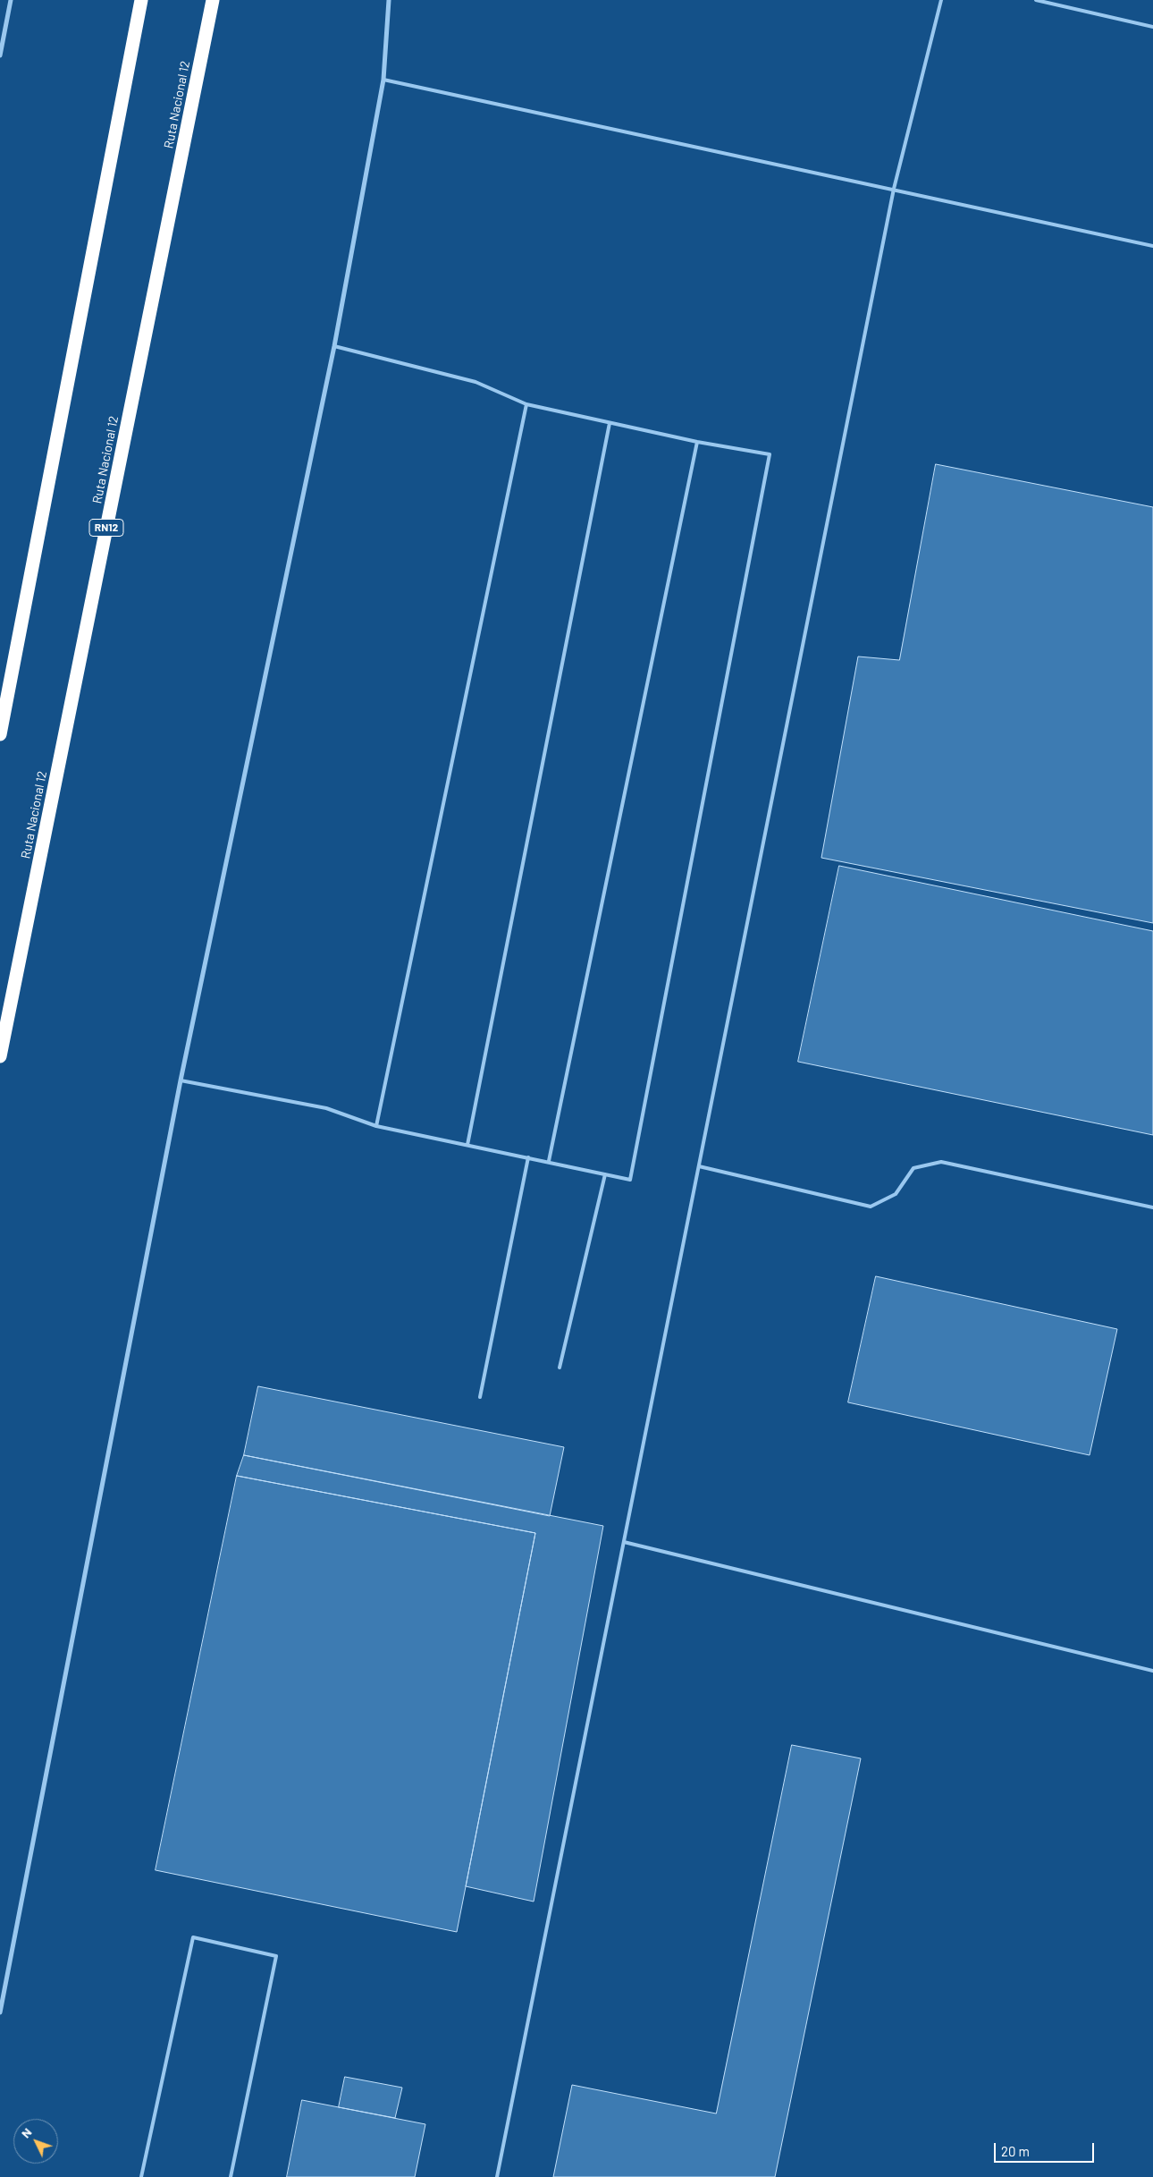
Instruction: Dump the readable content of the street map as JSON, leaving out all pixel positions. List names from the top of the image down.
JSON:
{
  "streets": {
    "highway": ["Ruta Nacional 12", "RN12"]
  },
  "scale_bar": "20 m",
  "north": "top left"
}
